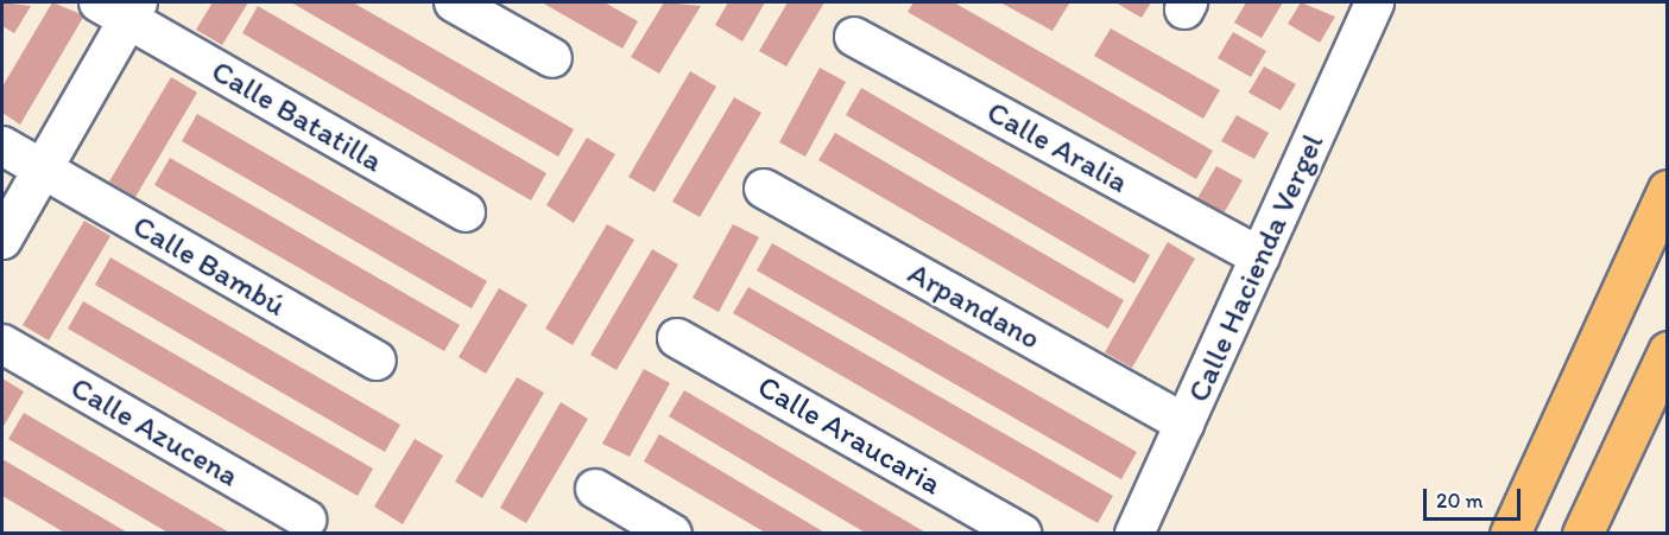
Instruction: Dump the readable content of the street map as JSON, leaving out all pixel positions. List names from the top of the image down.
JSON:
{
  "streets": {
    "street": [
      "Calle Batatilla",
      "Calle Aralia",
      "Calle Bambú",
      "Calle Hacienda Vergel",
      "Arpandano",
      "Calle Azucena",
      "Calle Araucaria"
    ]
  },
  "crossings": [
    ["Calle Aralia", "Calle Hacienda Vergel"],
    ["Calle Hacienda Vergel", "Arpandano"]
  ],
  "scale_bar": "20 m"
}
